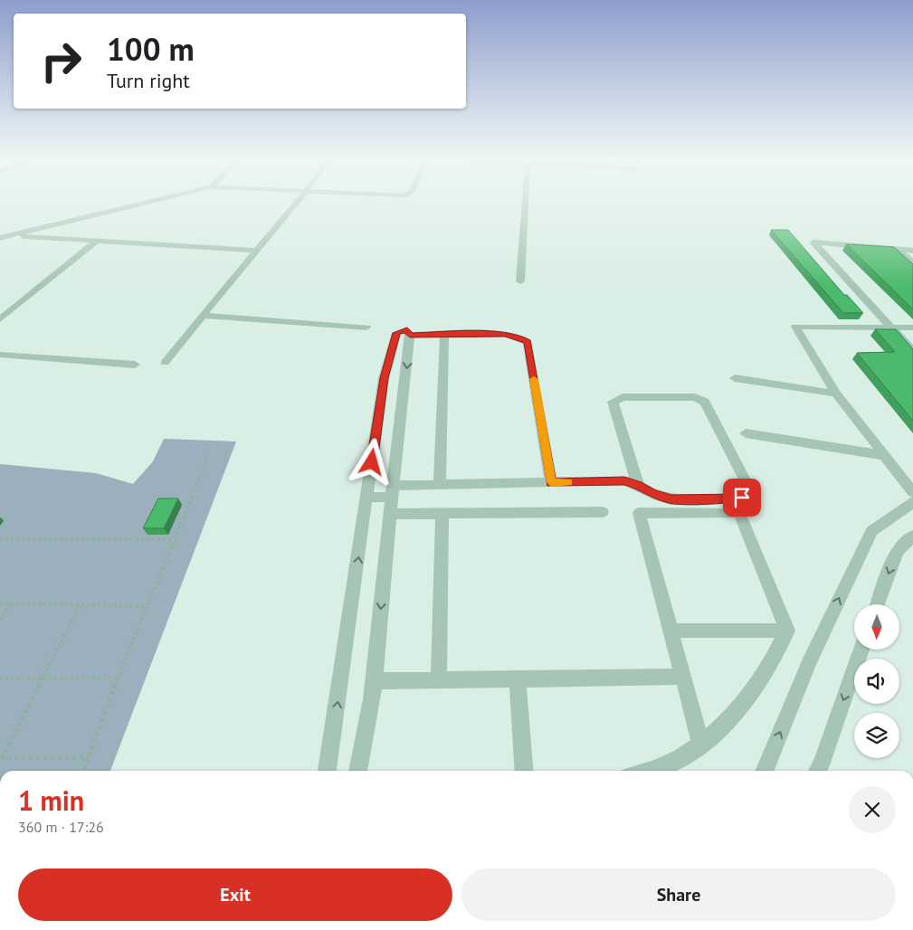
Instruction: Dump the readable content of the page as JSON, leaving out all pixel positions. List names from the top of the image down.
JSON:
{
  "north": "bottom",
  "page": {
    "turn": ["100 m", "Turn right"],
    "heading": ["1 min", "360 m · 17:26"],
    "buttons": ["Exit", "Share"]
  }
}
